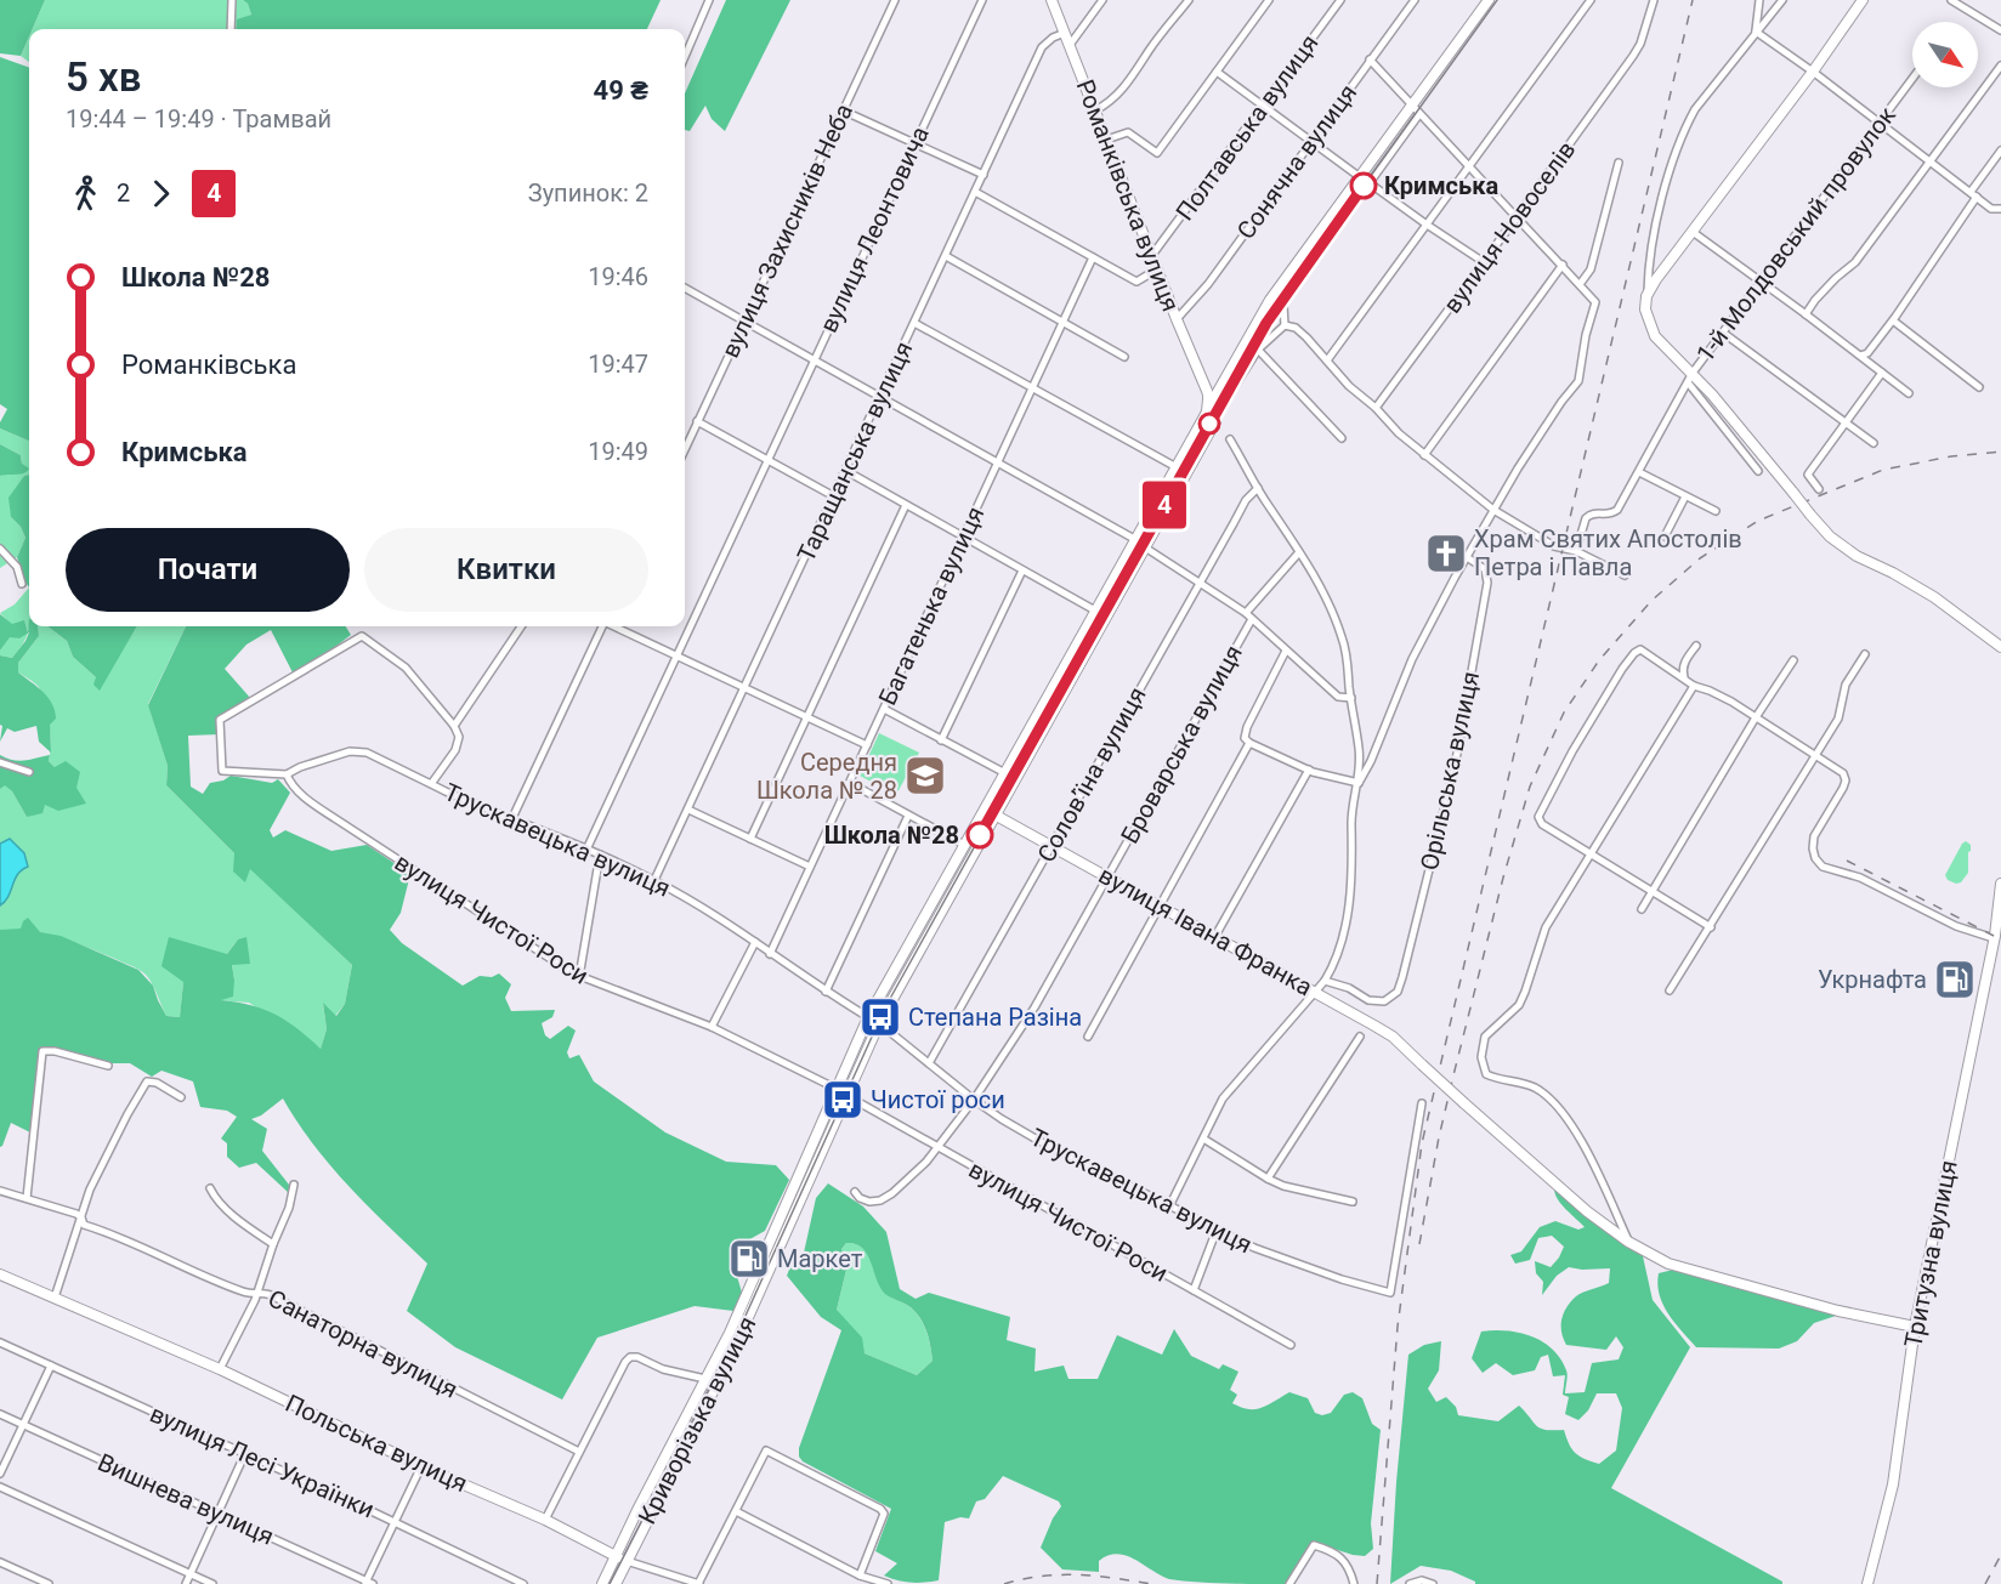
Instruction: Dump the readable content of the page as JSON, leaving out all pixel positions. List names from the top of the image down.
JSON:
{
  "streets": {
    "main road": [
      "Романківська вулиця",
      "вулиця Івана Франка",
      "Тритузна вулиця",
      "Криворізька вулиця",
      "Польська вулиця"
    ],
    "street": [
      "Полтавська вулиця",
      "Сонячна вулиця",
      "вулиця Новоселів",
      "вулиця Леонтовича",
      "вулиця Захисників Неба",
      "1-й Молдовський провулок",
      "Таращанська вулиця",
      "Багатенька вулиця",
      "Броварська вулиця",
      "Орільська вулиця",
      "Соловʼїна вулиця",
      "Трускавецька вулиця",
      "вулиця Чистої Роси",
      "Санаторна вулиця",
      "вулиця Лесі Українки",
      "Вишнева вулиця"
    ]
  },
  "crossings": [
    ["Полтавська вулиця", "Романківська вулиця"],
    ["Сонячна вулиця", "Романківська вулиця"],
    ["Романківська вулиця", "Таращанська вулиця"],
    ["Романківська вулиця", "Криворізька вулиця"],
    ["вулиця Леонтовича", "Трускавецька вулиця"],
    ["Таращанська вулиця", "Трускавецька вулиця"],
    ["Багатенька вулиця", "Трускавецька вулиця"],
    ["Броварська вулиця", "Трускавецька вулиця"],
    ["Броварська вулиця", "вулиця Чистої Роси"],
    ["Броварська вулиця", "вулиця Івана Франка"],
    ["Соловʼїна вулиця", "Трускавецька вулиця"],
    ["Соловʼїна вулиця", "вулиця Івана Франка"],
    ["Трускавецька вулиця", "вулиця Чистої Роси"],
    ["Трускавецька вулиця", "Криворізька вулиця"],
    ["вулиця Чистої Роси", "Криворізька вулиця"],
    ["вулиця Івана Франка", "Тритузна вулиця"],
    ["вулиця Івана Франка", "Криворізька вулиця"],
    ["Криворізька вулиця", "Польська вулиця"]
  ],
  "places": {
    "other": ["Кримська", "Школа №28"],
    "church": ["Храм Святих Апостолів Петра і Павла"],
    "school or university": ["Середня Школа № 28"],
    "fuel station": ["Укрнафта", "Маркет"],
    "bus stop": ["Степана Разіна", "Чистої роси"]
  },
  "lines": ["tram line 4"],
  "north": "bottom right",
  "page": {
    "on_map": "4",
    "heading": ["5 хв", "19:44 – 19:49 · Трамвай", "49 ₴"],
    "legs": ["2", "4", "Зупинок: 2"],
    "list": [
      {
        "name": "Школа №28",
        "value": "19:46"
      },
      {
        "name": "Романківська",
        "value": "19:47"
      },
      {
        "name": "Кримська",
        "value": "19:49"
      }
    ],
    "buttons": ["Почати", "Квитки"]
  }
}
